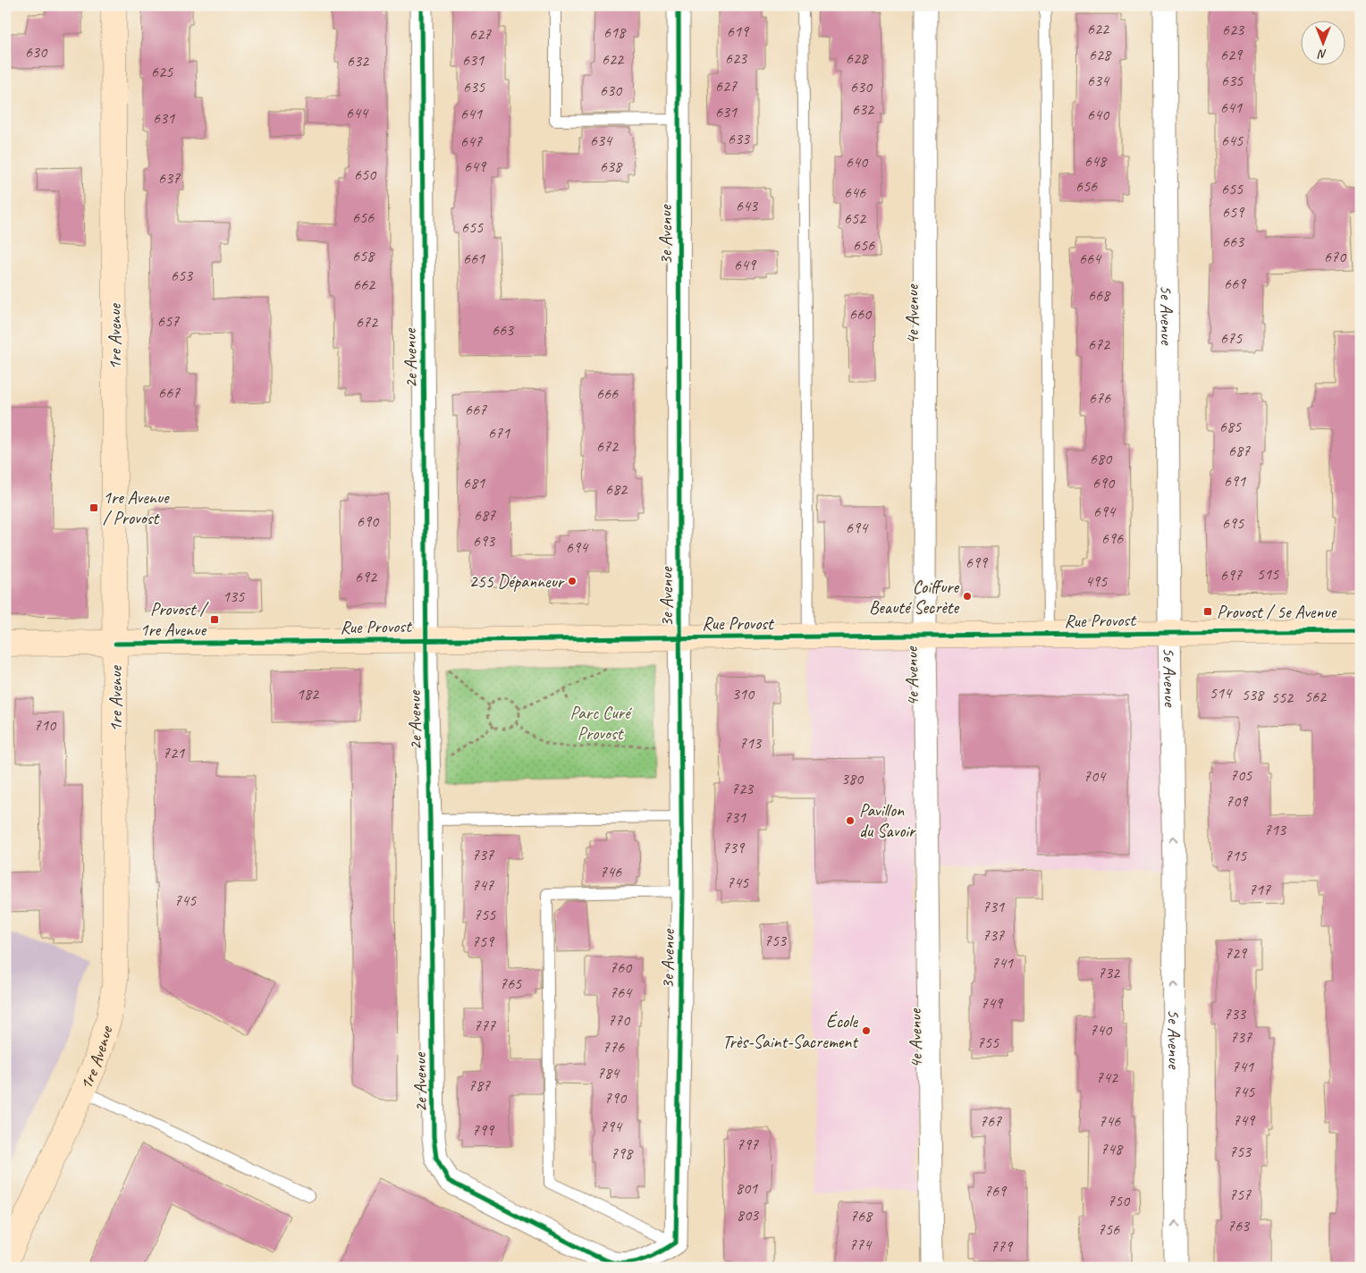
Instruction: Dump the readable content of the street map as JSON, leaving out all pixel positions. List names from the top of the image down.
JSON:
{
  "streets": {
    "street": [
      "3e Avenue",
      "4e Avenue",
      "5e Avenue",
      "1re Avenue",
      "2e Avenue",
      "Rue Provost"
    ]
  },
  "crossings": [
    ["3e Avenue", "2e Avenue"],
    ["3e Avenue", "Rue Provost"],
    ["4e Avenue", "Rue Provost"],
    ["5e Avenue", "Rue Provost"],
    ["1re Avenue", "Rue Provost"],
    ["2e Avenue", "Rue Provost"]
  ],
  "one_way": ["5e Avenue"],
  "parks": ["Parc Curé Provost"],
  "places": {
    "transit": ["1re Avenue / Provost", "Provost / 5e Avenue", "Provost / 1re Avenue"],
    "other": [
      "255 Dépanneur",
      "Coiffure Beauté Secrète",
      "Pavillon du Savoir",
      "École Très-Saint-Sacrement"
    ]
  },
  "house_numbers": [
    "622",
    "623",
    "619",
    "618",
    "627",
    "630",
    "628",
    "629",
    "623",
    "628",
    "622",
    "631",
    "632",
    "625",
    "634",
    "635",
    "627",
    "635",
    "630",
    "630",
    "641",
    "632",
    "631",
    "644",
    "641",
    "640",
    "631",
    "633",
    "634",
    "645",
    "647",
    "648",
    "640",
    "649",
    "638",
    "650",
    "637",
    "656",
    "655",
    "646",
    "643",
    "659",
    "656",
    "652",
    "655",
    "663",
    "656",
    "658",
    "670",
    "661",
    "664",
    "649",
    "653",
    "669",
    "662",
    "668",
    "660",
    "657",
    "672",
    "663",
    "675",
    "672",
    "667",
    "666",
    "676",
    "667",
    "685",
    "671",
    "672",
    "687",
    "680",
    "691",
    "681",
    "690",
    "682",
    "694",
    "687",
    "690",
    "695",
    "694",
    "696",
    "693",
    "694",
    "699",
    "515",
    "697",
    "692",
    "495",
    "135",
    "514",
    "182",
    "310",
    "538",
    "562",
    "552",
    "710",
    "713",
    "721",
    "705",
    "704",
    "380",
    "723",
    "709",
    "731",
    "713",
    "739",
    "737",
    "715",
    "746",
    "745",
    "747",
    "717",
    "745",
    "731",
    "755",
    "737",
    "753",
    "759",
    "729",
    "741",
    "760",
    "732",
    "765",
    "764",
    "749",
    "733",
    "770",
    "777",
    "740",
    "737",
    "755",
    "776",
    "741",
    "784",
    "742",
    "787",
    "745",
    "790",
    "749",
    "767",
    "746",
    "794",
    "799",
    "797",
    "748",
    "753",
    "798",
    "801",
    "769",
    "757",
    "750",
    "803",
    "768",
    "763",
    "756",
    "774",
    "779"
  ],
  "north": "bottom"
}
